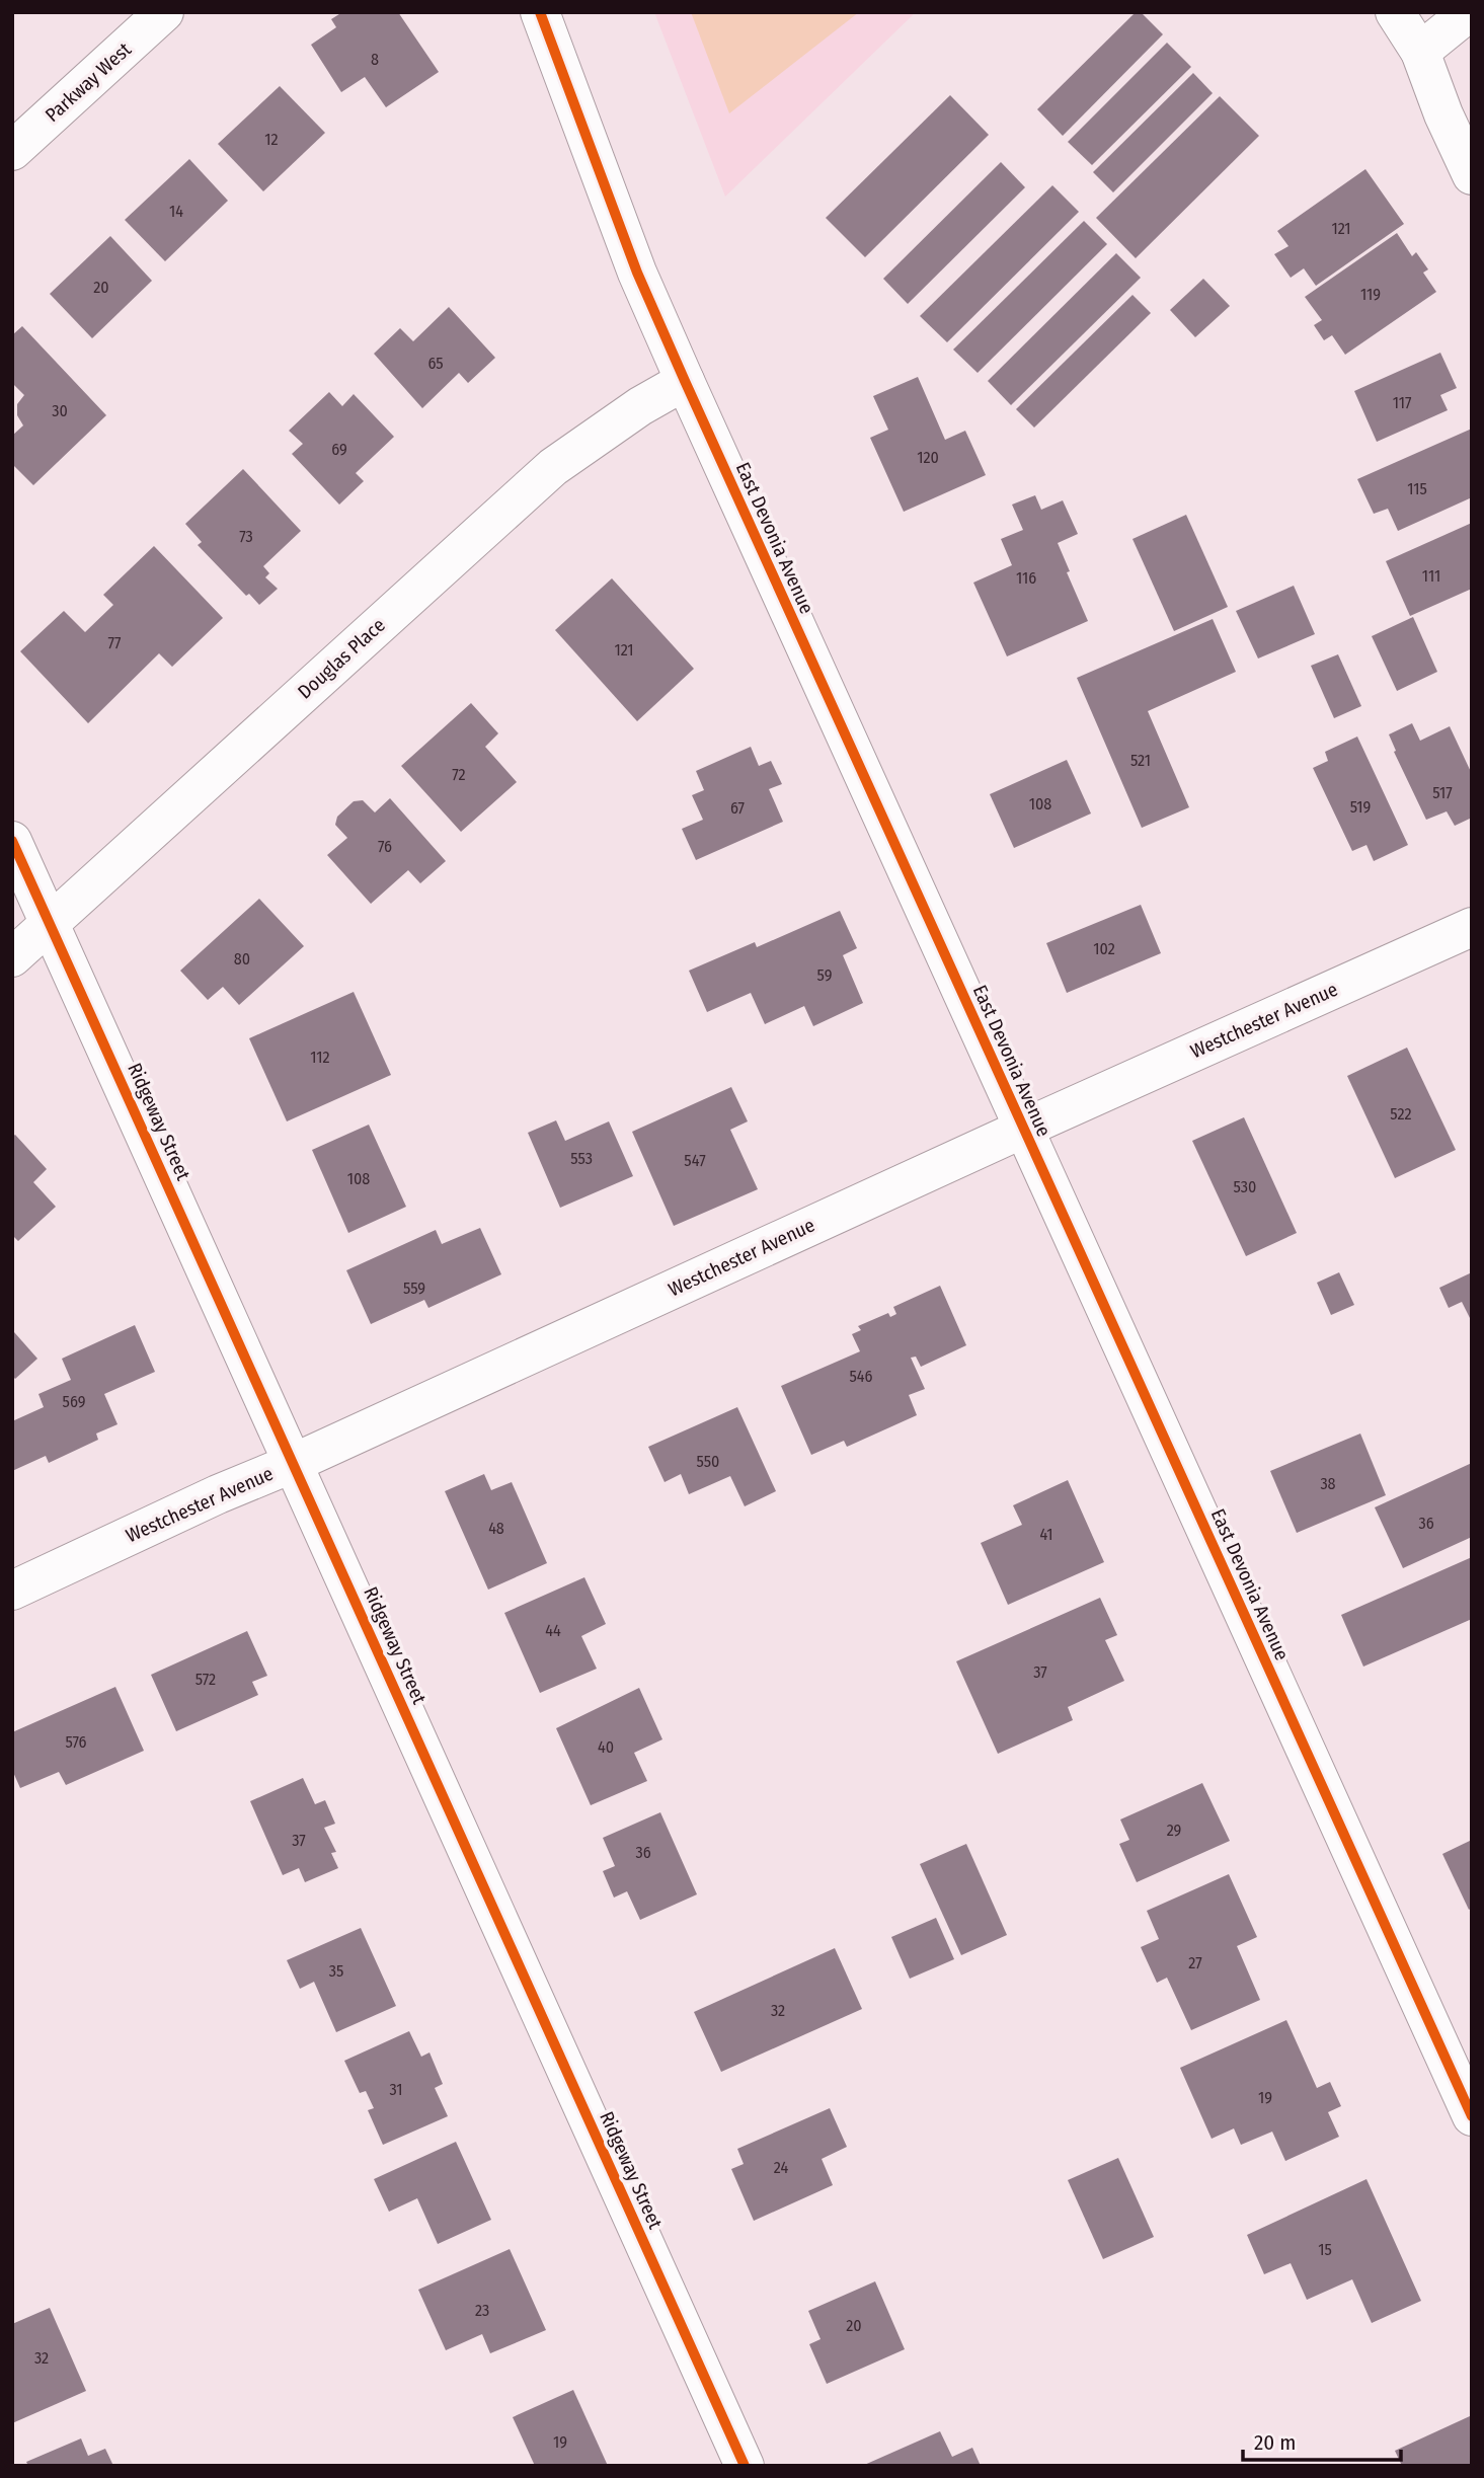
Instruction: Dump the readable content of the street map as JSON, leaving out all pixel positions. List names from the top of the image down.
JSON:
{
  "streets": {
    "street": [
      "Parkway West",
      "East Devonia Avenue",
      "Douglas Place",
      "Westchester Avenue",
      "Ridgeway Street"
    ]
  },
  "crossings": [
    ["East Devonia Avenue", "Douglas Place"],
    ["East Devonia Avenue", "Westchester Avenue"],
    ["Douglas Place", "Ridgeway Street"],
    ["Westchester Avenue", "Ridgeway Street"]
  ],
  "house_numbers": [
    "8",
    "12",
    "14",
    "121",
    "20",
    "119",
    "65",
    "117",
    "30",
    "69",
    "120",
    "115",
    "73",
    "111",
    "116",
    "77",
    "121",
    "521",
    "72",
    "517",
    "108",
    "519",
    "67",
    "76",
    "102",
    "80",
    "59",
    "112",
    "522",
    "553",
    "547",
    "108",
    "530",
    "559",
    "546",
    "569",
    "550",
    "38",
    "36",
    "48",
    "41",
    "44",
    "37",
    "572",
    "576",
    "40",
    "29",
    "37",
    "36",
    "27",
    "35",
    "32",
    "31",
    "19",
    "24",
    "15",
    "23",
    "20",
    "32",
    "19"
  ],
  "scale_bar": "20 m"
}
